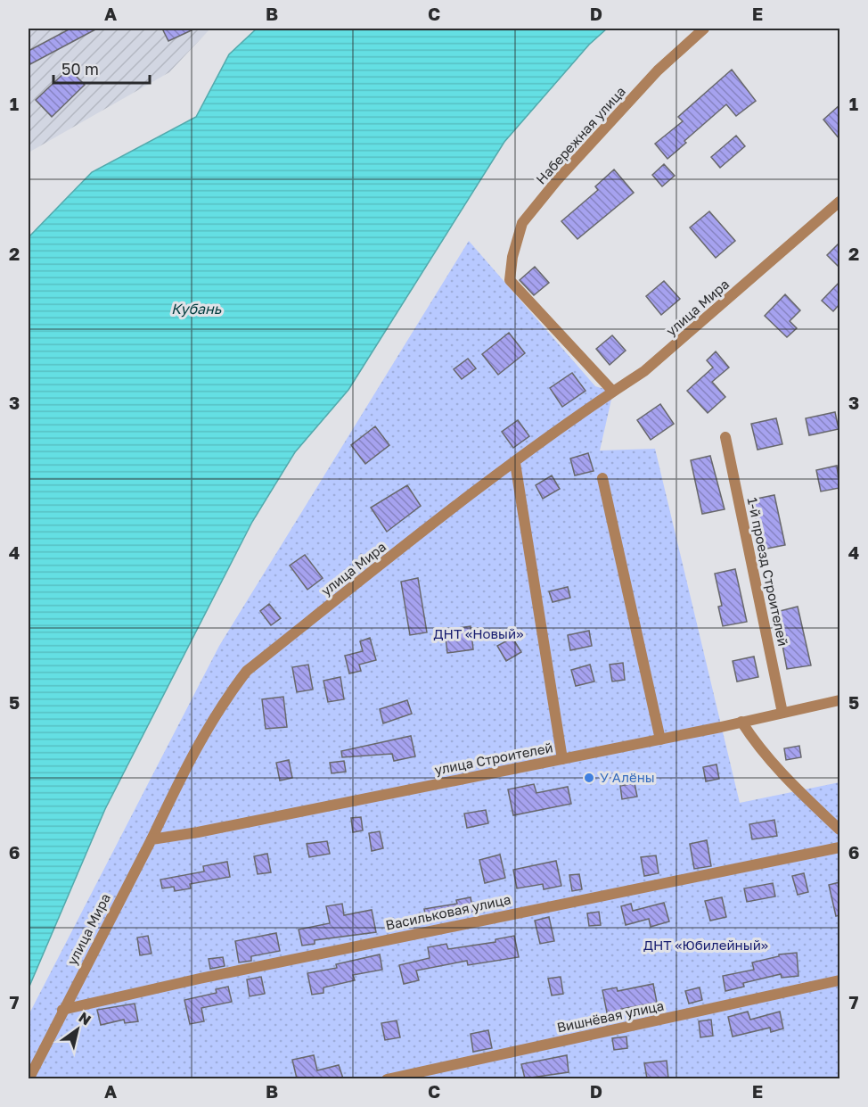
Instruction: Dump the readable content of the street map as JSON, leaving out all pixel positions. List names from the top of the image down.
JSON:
{
  "streets": {
    "street": [
      "Набережная улица",
      "улица Мира",
      "1-й проезд Строителей",
      "улица Строителей",
      "Васильковая улица",
      "Вишнёвая улица"
    ]
  },
  "crossings": [
    ["Набережная улица", "улица Мира"],
    ["улица Мира", "улица Строителей"],
    ["улица Мира", "Васильковая улица"],
    ["1-й проезд Строителей", "улица Строителей"]
  ],
  "water": ["Кубань"],
  "parks": ["ДНТ «Новый»", "ДНТ «Юбилейный»"],
  "places": ["У Алёны"],
  "scale_bar": "50 m",
  "north": "top right",
  "grid": {
    "columns": [
      "A",
      "B",
      "C",
      "D",
      "E"
    ],
    "rows": [
      "1",
      "2",
      "3",
      "4",
      "5",
      "6",
      "7"
    ]
  }
}
